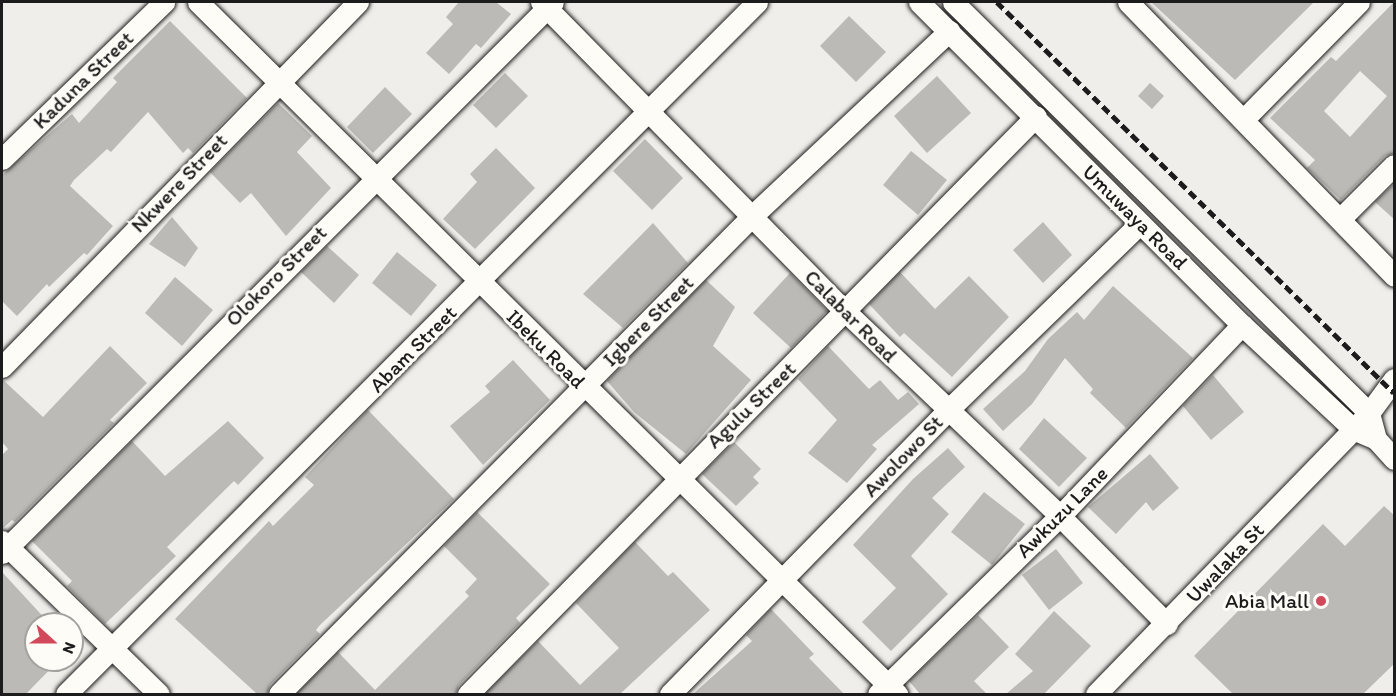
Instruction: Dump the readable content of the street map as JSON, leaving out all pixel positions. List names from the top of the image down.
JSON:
{
  "streets": {
    "street": [
      "Kaduna Street",
      "Nkwere Street",
      "Umuwaya Road",
      "Olokoro Street",
      "Calabar Road",
      "Igbere Street",
      "Abam Street",
      "Ibeku Road",
      "Agulu Street",
      "Awolowo St",
      "Awkuzu Lane",
      "Uwalaka St"
    ]
  },
  "crossings": [
    ["Nkwere Street", "Ibeku Road"],
    ["Umuwaya Road", "Igbere Street"],
    ["Umuwaya Road", "Agulu Street"],
    ["Umuwaya Road", "Awolowo St"],
    ["Umuwaya Road", "Awkuzu Lane"],
    ["Umuwaya Road", "Uwalaka St"],
    ["Olokoro Street", "Calabar Road"],
    ["Olokoro Street", "Ibeku Road"],
    ["Calabar Road", "Igbere Street"],
    ["Calabar Road", "Abam Street"],
    ["Calabar Road", "Agulu Street"],
    ["Calabar Road", "Awolowo St"],
    ["Calabar Road", "Awkuzu Lane"],
    ["Calabar Road", "Uwalaka St"],
    ["Igbere Street", "Ibeku Road"],
    ["Abam Street", "Ibeku Road"],
    ["Ibeku Road", "Agulu Street"],
    ["Ibeku Road", "Awolowo St"],
    ["Ibeku Road", "Awkuzu Lane"]
  ],
  "places": ["Abia Mall"],
  "north": "right"
}
